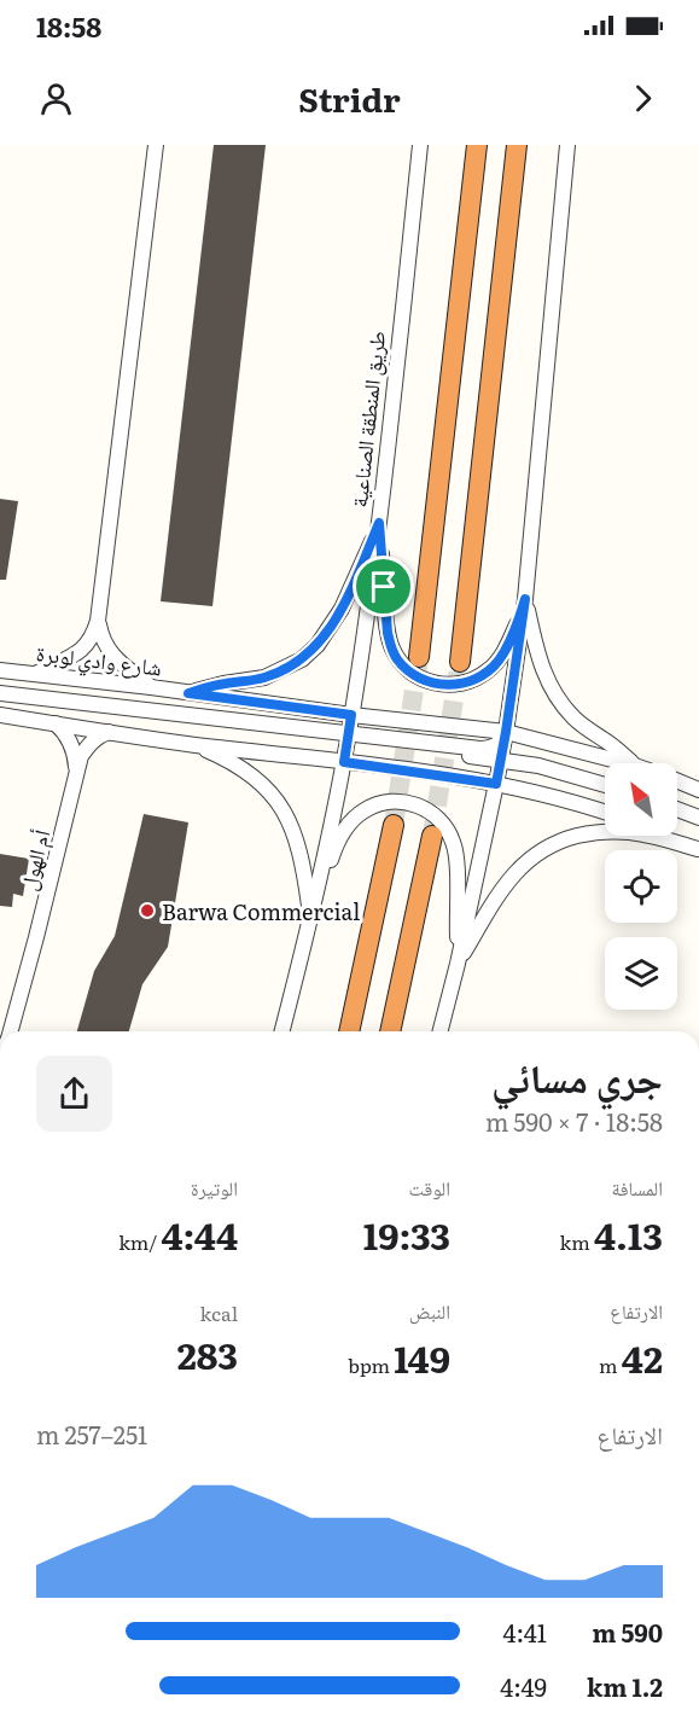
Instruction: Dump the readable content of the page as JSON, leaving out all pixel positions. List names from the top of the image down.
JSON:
{
  "streets": {
    "street": ["طريق المنطقة الصناعية", "شارع وادي لوبرة", "أم الهول"]
  },
  "crossings": [
    ["طريق المنطقة الصناعية", "شارع وادي لوبرة"]
  ],
  "places": ["Barwa Commercial"],
  "north": "top left",
  "page": {
    "status": "18:58",
    "header": "Stridr",
    "heading": ["جري مسائي", "18:58 · 7 × 590 m"],
    "stats": [
      ["المسافة", "4.13 km"],
      ["الوقت", "19:33"],
      ["الوتيرة", "4:44 /km"],
      ["الارتفاع", "42 m"],
      ["النبض", "149 bpm"],
      ["kcal", "283"]
    ],
    "chart": ["الارتفاع", "251–257 m"],
    "list": [
      {
        "name": "590 m",
        "note": "4:41"
      },
      {
        "name": "1.2 km",
        "note": "4:49"
      }
    ]
  }
}
